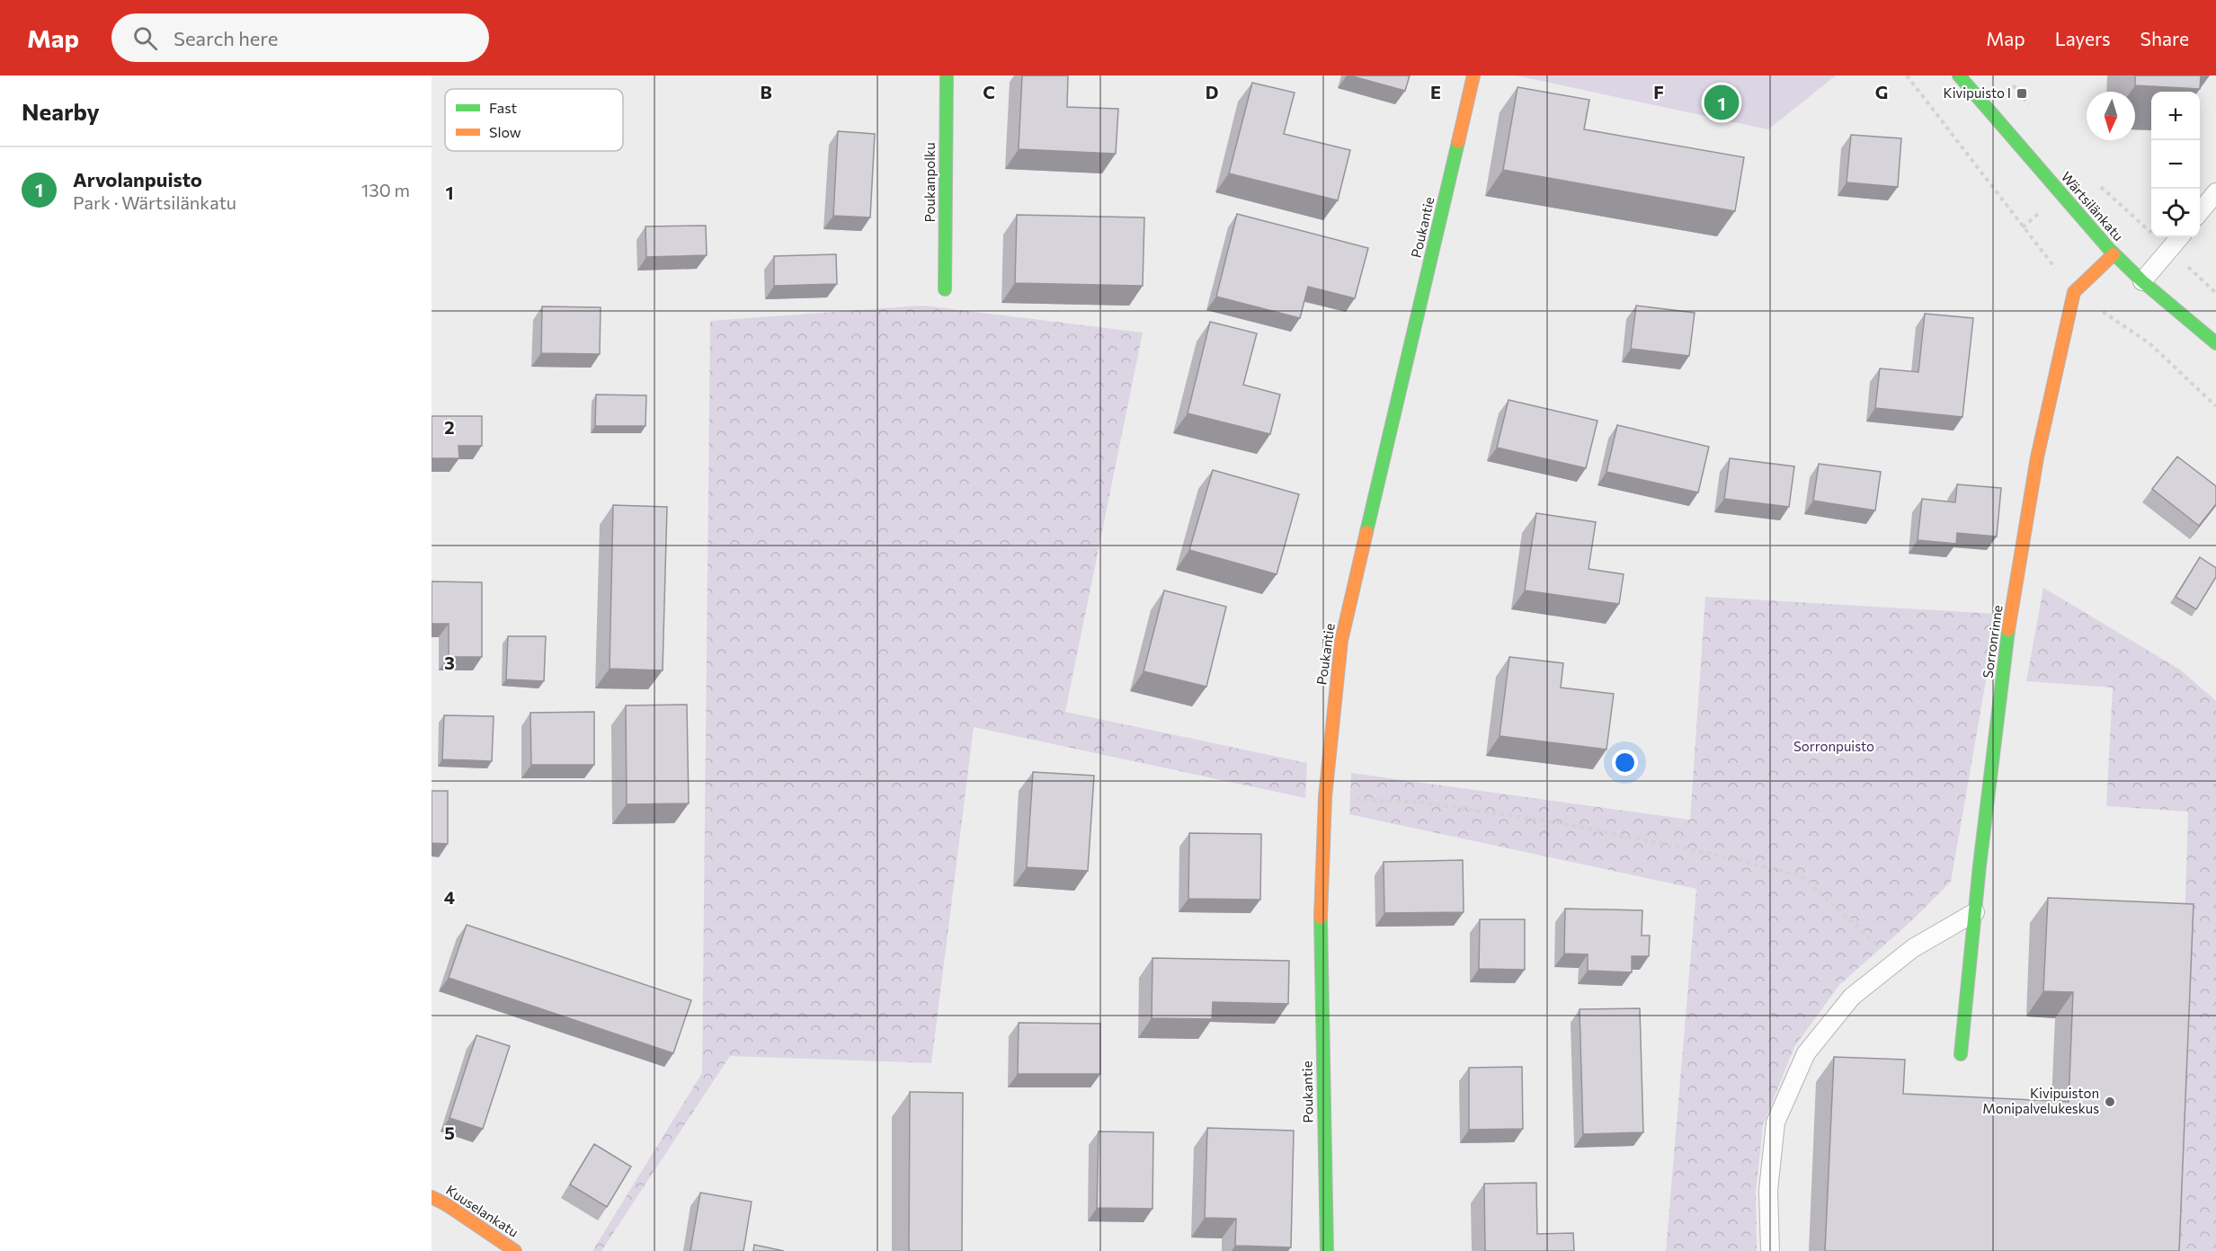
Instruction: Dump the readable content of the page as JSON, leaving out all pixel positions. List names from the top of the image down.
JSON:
{
  "streets": {
    "street": [
      "Poukanpolku",
      "Wärtsilänkatu",
      "Poukantie",
      "Sorronrinne",
      "Kuuselankatu"
    ]
  },
  "parks": ["Sorronpuisto"],
  "places": {
    "transit": ["Kivipuisto I"],
    "other": ["Kivipuiston Monipalvelukeskus"]
  },
  "legend": ["Fast", "Slow"],
  "north": "bottom",
  "page": {
    "header": "Map",
    "search": "Search here",
    "nav": ["Map", "Layers", "Share"],
    "heading": "Nearby",
    "pins": "1",
    "map_buttons": ["+", "−"],
    "list": [
      {
        "mark": "1",
        "name": "Arvolanpuisto",
        "note": "Park · Wärtsilänkatu",
        "value": "130 m"
      }
    ]
  },
  "grid": {
    "columns": [
      "B",
      "C",
      "D",
      "E",
      "F",
      "G"
    ],
    "rows": [
      "1",
      "2",
      "3",
      "4",
      "5"
    ]
  }
}
